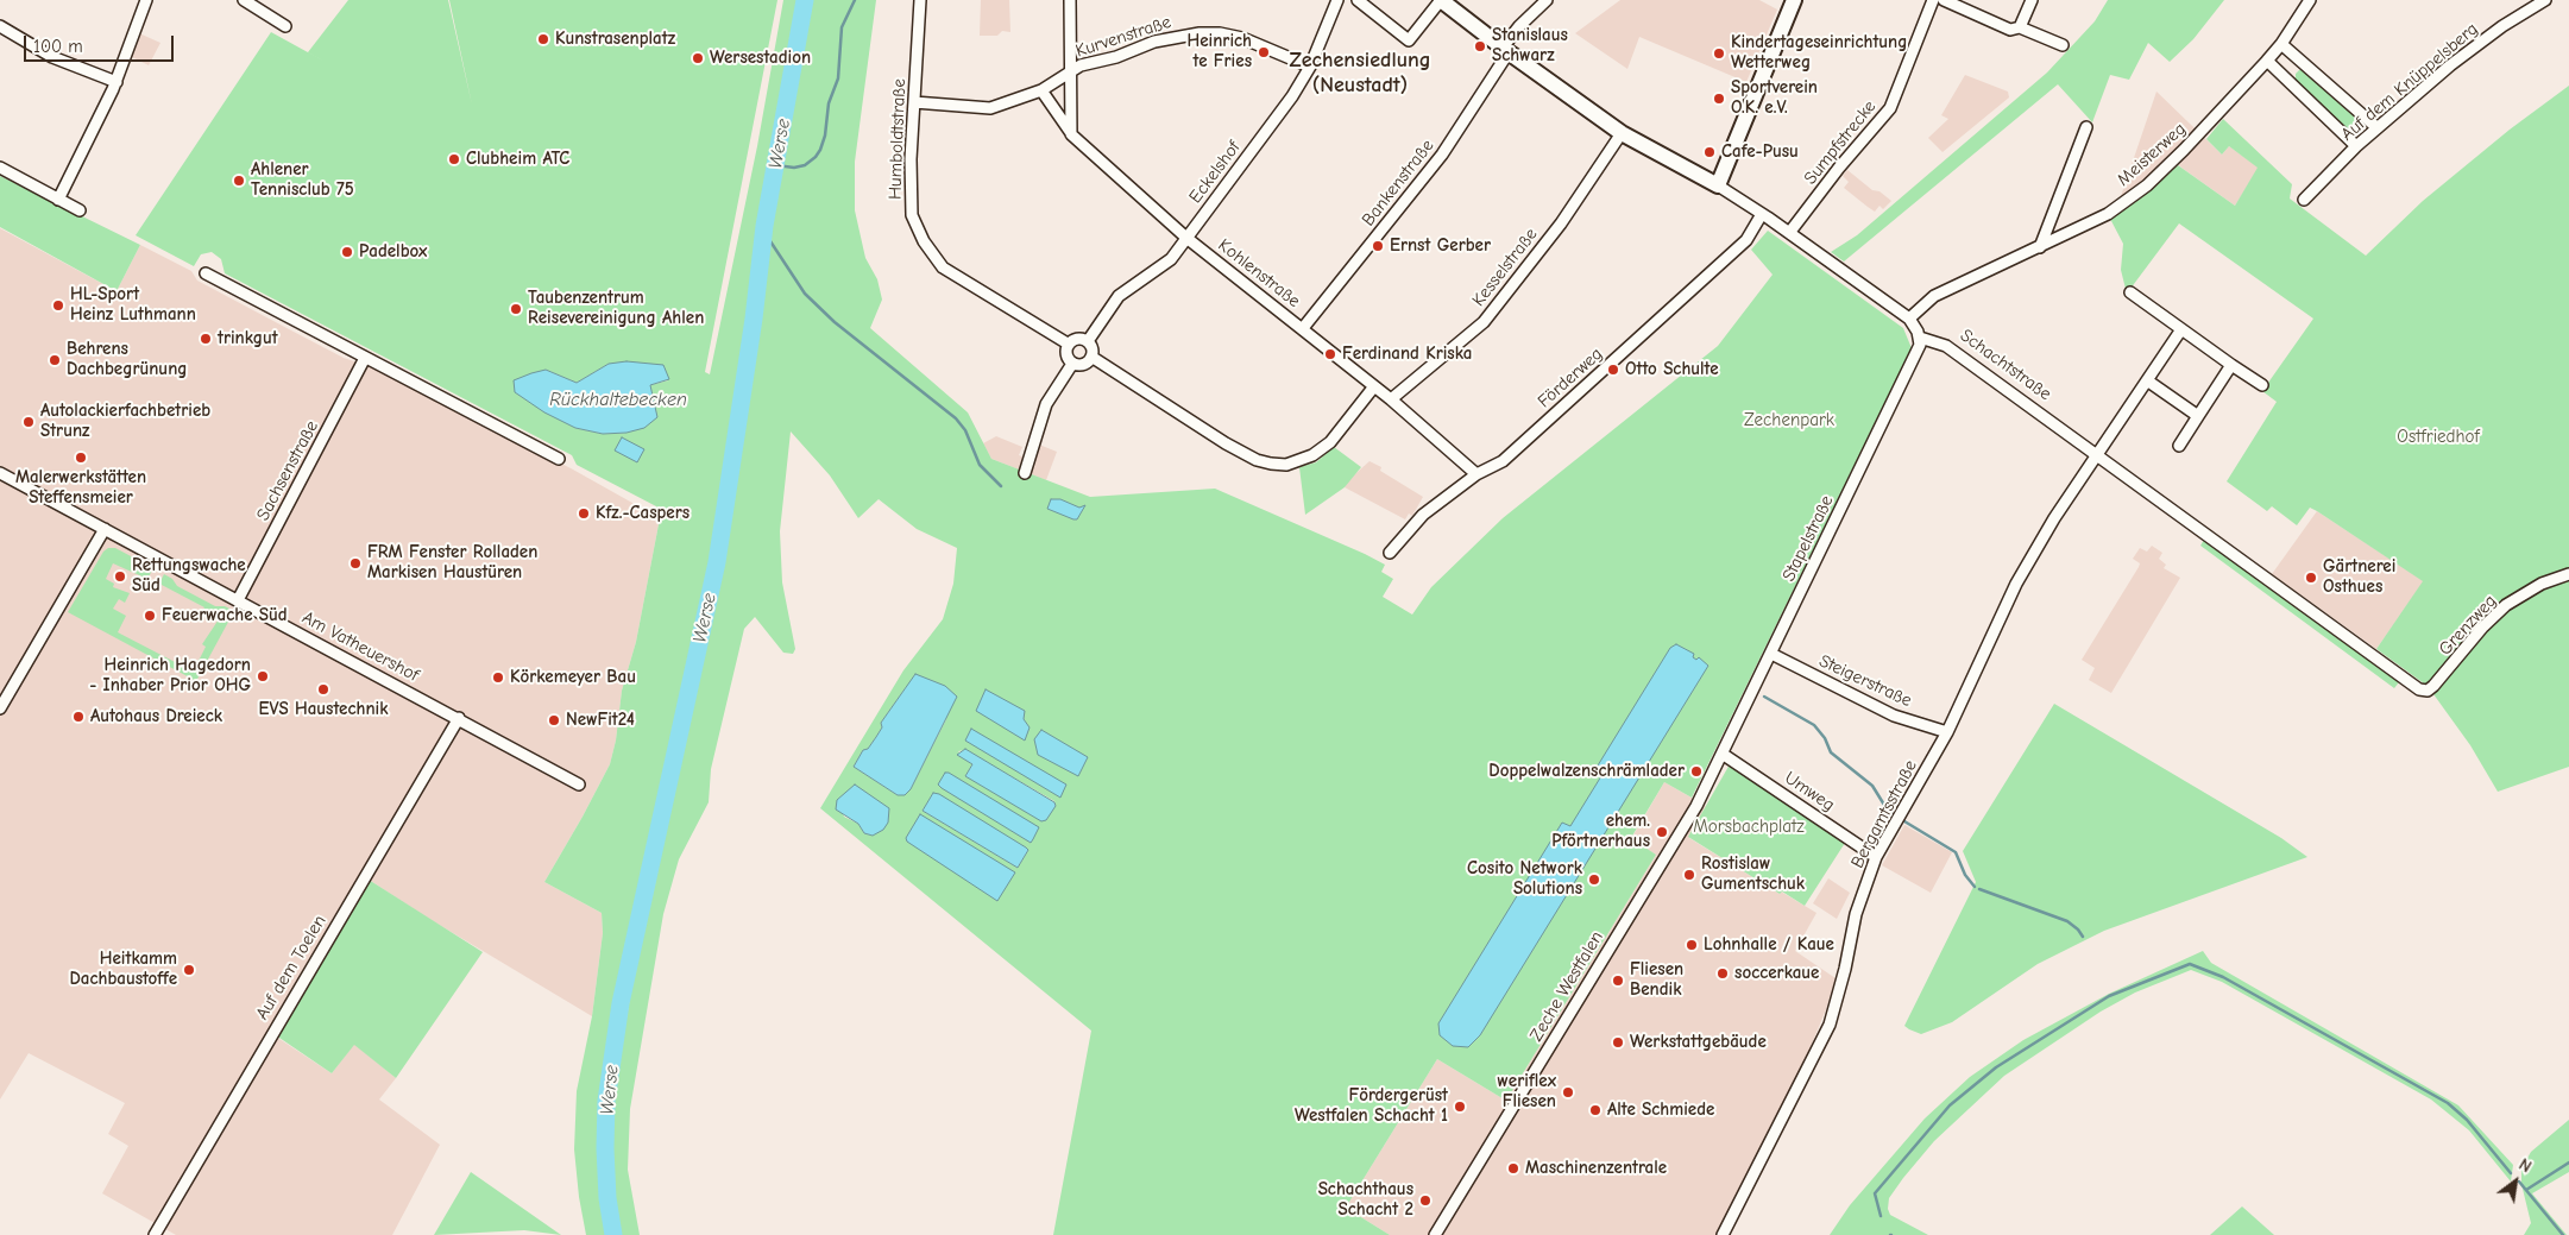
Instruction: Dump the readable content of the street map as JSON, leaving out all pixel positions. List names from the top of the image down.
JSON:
{
  "streets": {
    "street": [
      "Kurvenstraße",
      "Auf dem Knüppelsberg",
      "Humboldtstraße",
      "Sumpfstrecke",
      "Meisterweg",
      "Eckelshof",
      "Bankenstraße",
      "Kesselstraße",
      "Kohlenstraße",
      "Schachtstraße",
      "Förderweg",
      "Sachsenstraße",
      "Stapelstraße",
      "Grenzweg",
      "Am Vatheuershof",
      "Steigerstraße",
      "Umweg",
      "Bergamtsstraße",
      "Auf dem Toelen",
      "Zeche Westfalen"
    ]
  },
  "crossings": [
    ["Kurvenstraße", "Humboldtstraße"],
    ["Kurvenstraße", "Eckelshof"],
    ["Kurvenstraße", "Kohlenstraße"],
    ["Humboldtstraße", "Eckelshof"],
    ["Eckelshof", "Kohlenstraße"],
    ["Bankenstraße", "Kohlenstraße"],
    ["Kesselstraße", "Kohlenstraße"],
    ["Kohlenstraße", "Förderweg"],
    ["Schachtstraße", "Stapelstraße"],
    ["Schachtstraße", "Grenzweg"],
    ["Schachtstraße", "Bergamtsstraße"],
    ["Sachsenstraße", "Am Vatheuershof"],
    ["Stapelstraße", "Steigerstraße"],
    ["Stapelstraße", "Umweg"],
    ["Stapelstraße", "Zeche Westfalen"],
    ["Am Vatheuershof", "Auf dem Toelen"],
    ["Steigerstraße", "Bergamtsstraße"],
    ["Umweg", "Bergamtsstraße"],
    ["Umweg", "Zeche Westfalen"]
  ],
  "districts": ["Zechensiedlung (Neustadt)"],
  "water": ["Werse", "Rückhaltebecken"],
  "parks": ["Zechenpark", "Ostfriedhof", "Morsbachplatz"],
  "places": [
    "Kunstrasenplatz",
    "Stanislaus Schwarz",
    "Heinrich te Fries",
    "Kindertageseinrichtung Wetterweg",
    "Wersestadion",
    "Sportverein O.K. e.V.",
    "Cafe-Pusu",
    "Clubheim ATC",
    "Ahlener Tennisclub 75",
    "Ernst Gerber",
    "Padelbox",
    "HL-Sport Heinz Luthmann",
    "Taubenzentrum Reisevereinigung Ahlen",
    "trinkgut",
    "Ferdinand Kriska",
    "Behrens Dachbegrünung",
    "Otto Schulte",
    "Autolackierfachbetrieb Strunz",
    "Malerwerkstätten Steffensmeier",
    "Kfz.-Caspers",
    "FRM Fenster Rolladen Markisen Haustüren",
    "Rettungswache Süd",
    "Gärtnerei Osthues",
    "Feuerwache Süd",
    "Heinrich Hagedorn - Inhaber Prior OHG",
    "Körkemeyer Bau",
    "EVS Haustechnik",
    "Autohaus Dreieck",
    "NewFit24",
    "Doppelwalzenschrämlader",
    "ehem. Pförtnerhaus",
    "Rostislaw Gumentschuk",
    "Cosito Network Solutions",
    "Lohnhalle / Kaue",
    "Heitkamm Dachbaustoffe",
    "soccerkaue",
    "Fliesen Bendik",
    "Werkstattgebäude",
    "weriflex Fliesen",
    "Fördergerüst Westfalen Schacht 1",
    "Alte Schmiede",
    "Maschinenzentrale",
    "Schachthaus Schacht 2"
  ],
  "scale_bar": "100 m",
  "north": "top right"
}
